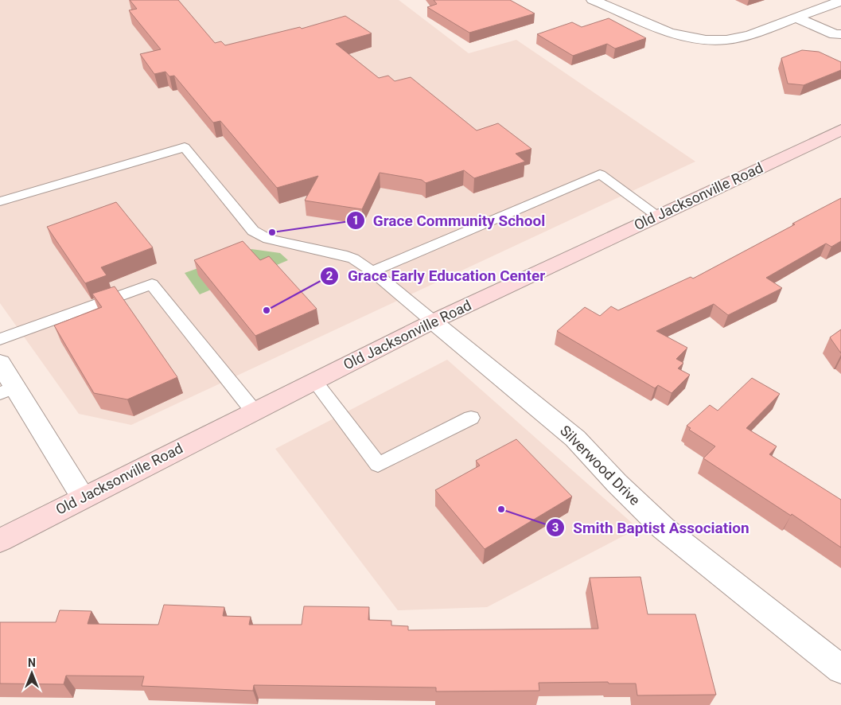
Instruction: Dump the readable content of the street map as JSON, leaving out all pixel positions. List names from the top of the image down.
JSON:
{
  "streets": {
    "main road": ["Old Jacksonville Road"],
    "street": ["Silverwood Drive"]
  },
  "crossings": [
    ["Old Jacksonville Road", "Silverwood Drive"]
  ],
  "places": ["Grace Community School", "Grace Early Education Center", "Smith Baptist Association"],
  "north": "top"
}
